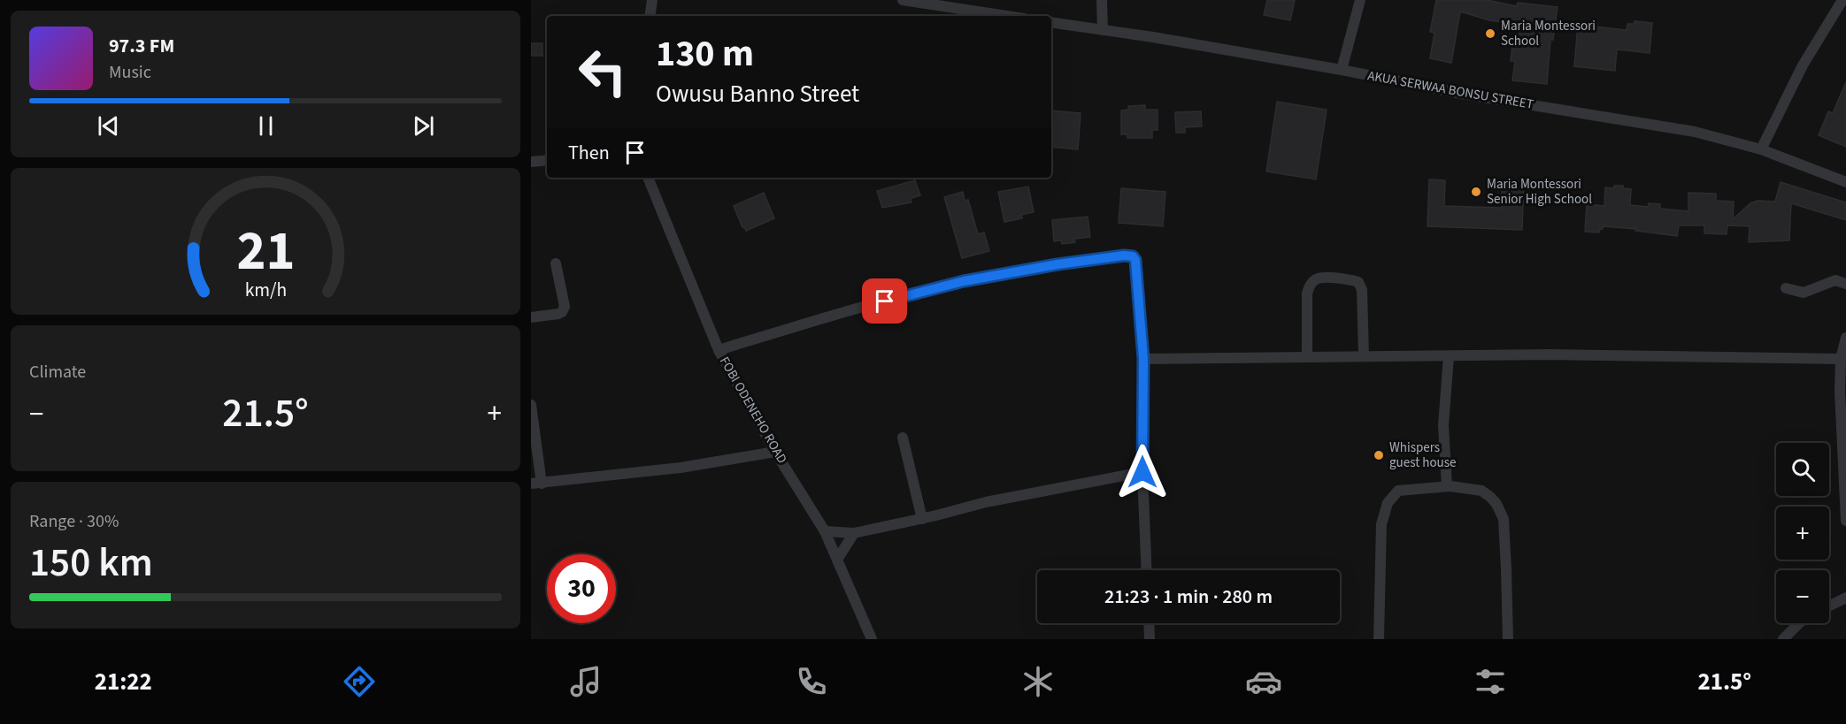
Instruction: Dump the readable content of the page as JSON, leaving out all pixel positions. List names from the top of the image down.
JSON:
{
  "streets": {
    "street": ["AKUA SERWAA BONSU STREET", "FOBI ODENEHO ROAD"]
  },
  "places": ["Maria Montessori School", "Maria Montessori Senior High School", "Whispers guest house"],
  "page": {
    "turn": ["130 m", "Owusu Banno Street"],
    "song": ["97.3 FM", "Music"],
    "then": "Then",
    "tile": [
      "Climate",
      ["Range · 30%", "150 km"]
    ],
    "heat": ["−", "21.5°", "+"],
    "map_buttons": ["+", "−"],
    "limit": "30",
    "trip": "21:23 · 1 min · 280 m",
    "tabs": ["21:22", "21.5°"],
    "gauge": ["21", "km/h"]
  }
}
